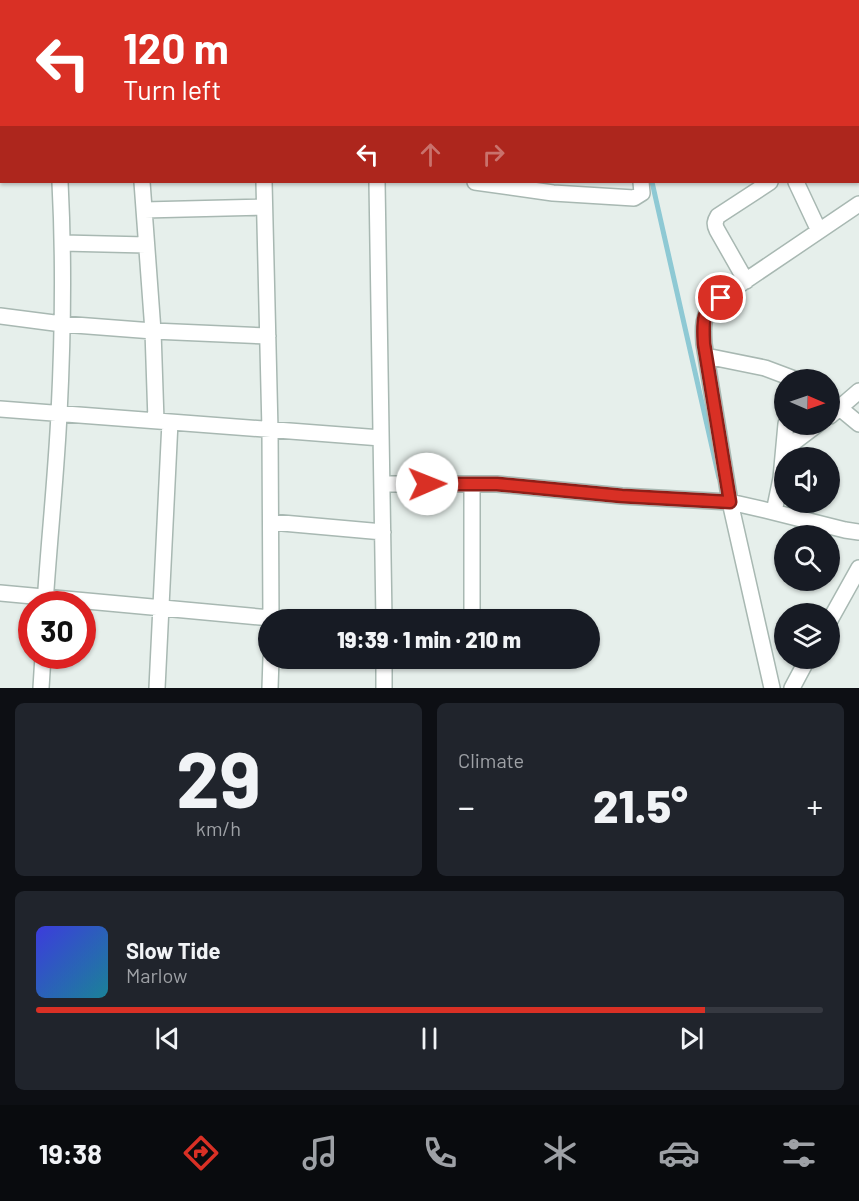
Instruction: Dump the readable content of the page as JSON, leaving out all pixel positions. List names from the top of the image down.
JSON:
{
  "north": "right",
  "page": {
    "turn": ["120 m", "Turn left"],
    "limit": "30",
    "trip": "19:39 · 1 min · 210 m",
    "tile": [
      ["29", "km/h"],
      "Climate"
    ],
    "heat": ["−", "21.5°", "+"],
    "song": ["Slow Tide", "Marlow"],
    "tabs": "19:38"
  }
}
